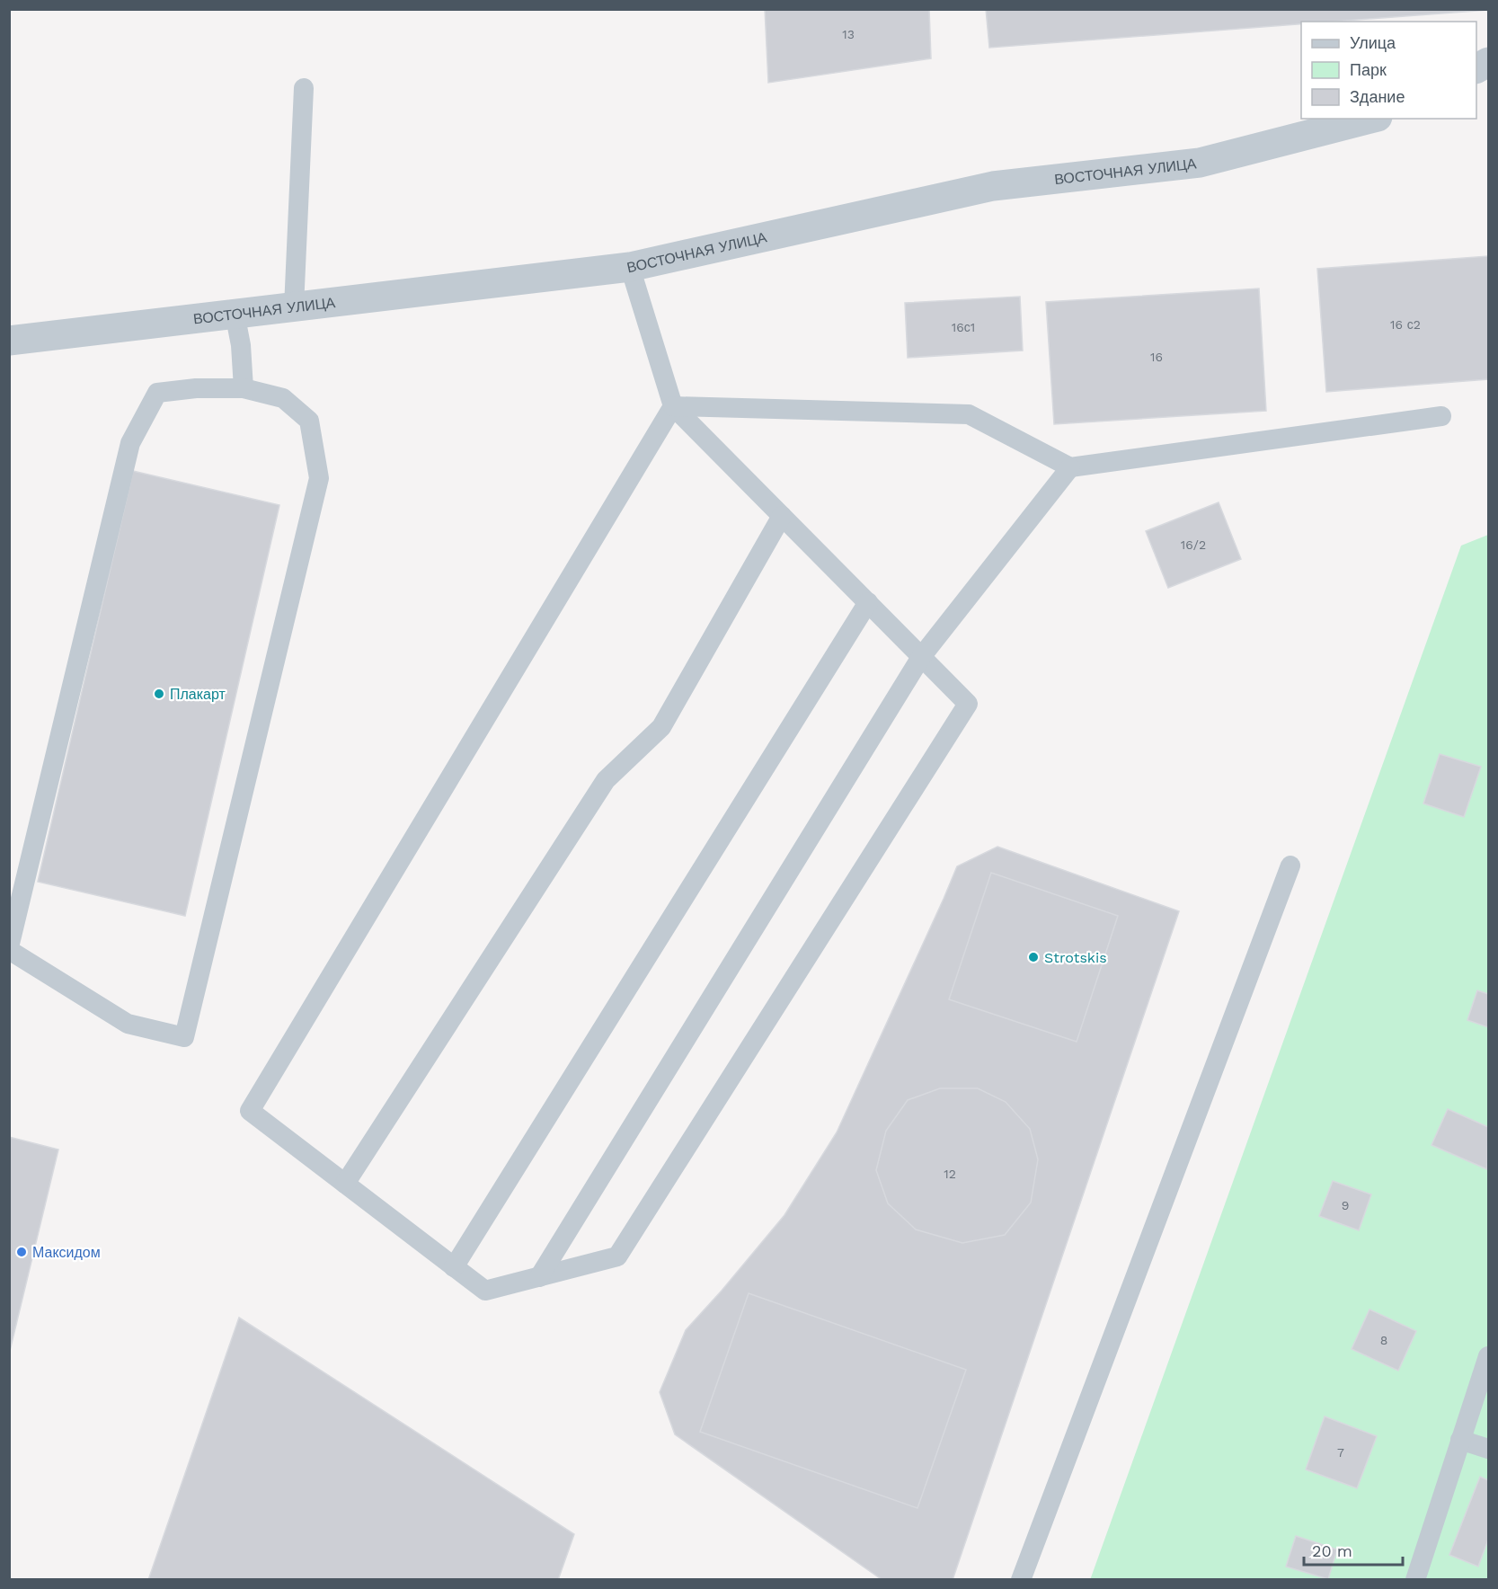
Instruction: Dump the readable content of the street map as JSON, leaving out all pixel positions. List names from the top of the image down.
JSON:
{
  "streets": {
    "street": ["ВОСТОЧНАЯ УЛИЦА"]
  },
  "places": ["Плакарт", "Strotskis", "Максидом"],
  "house_numbers": [
    "13",
    "16 с2",
    "16с1",
    "16",
    "16/2",
    "12",
    "9",
    "8",
    "7"
  ],
  "legend": ["Улица", "Парк", "Здание"],
  "scale_bar": "20 m"
}
